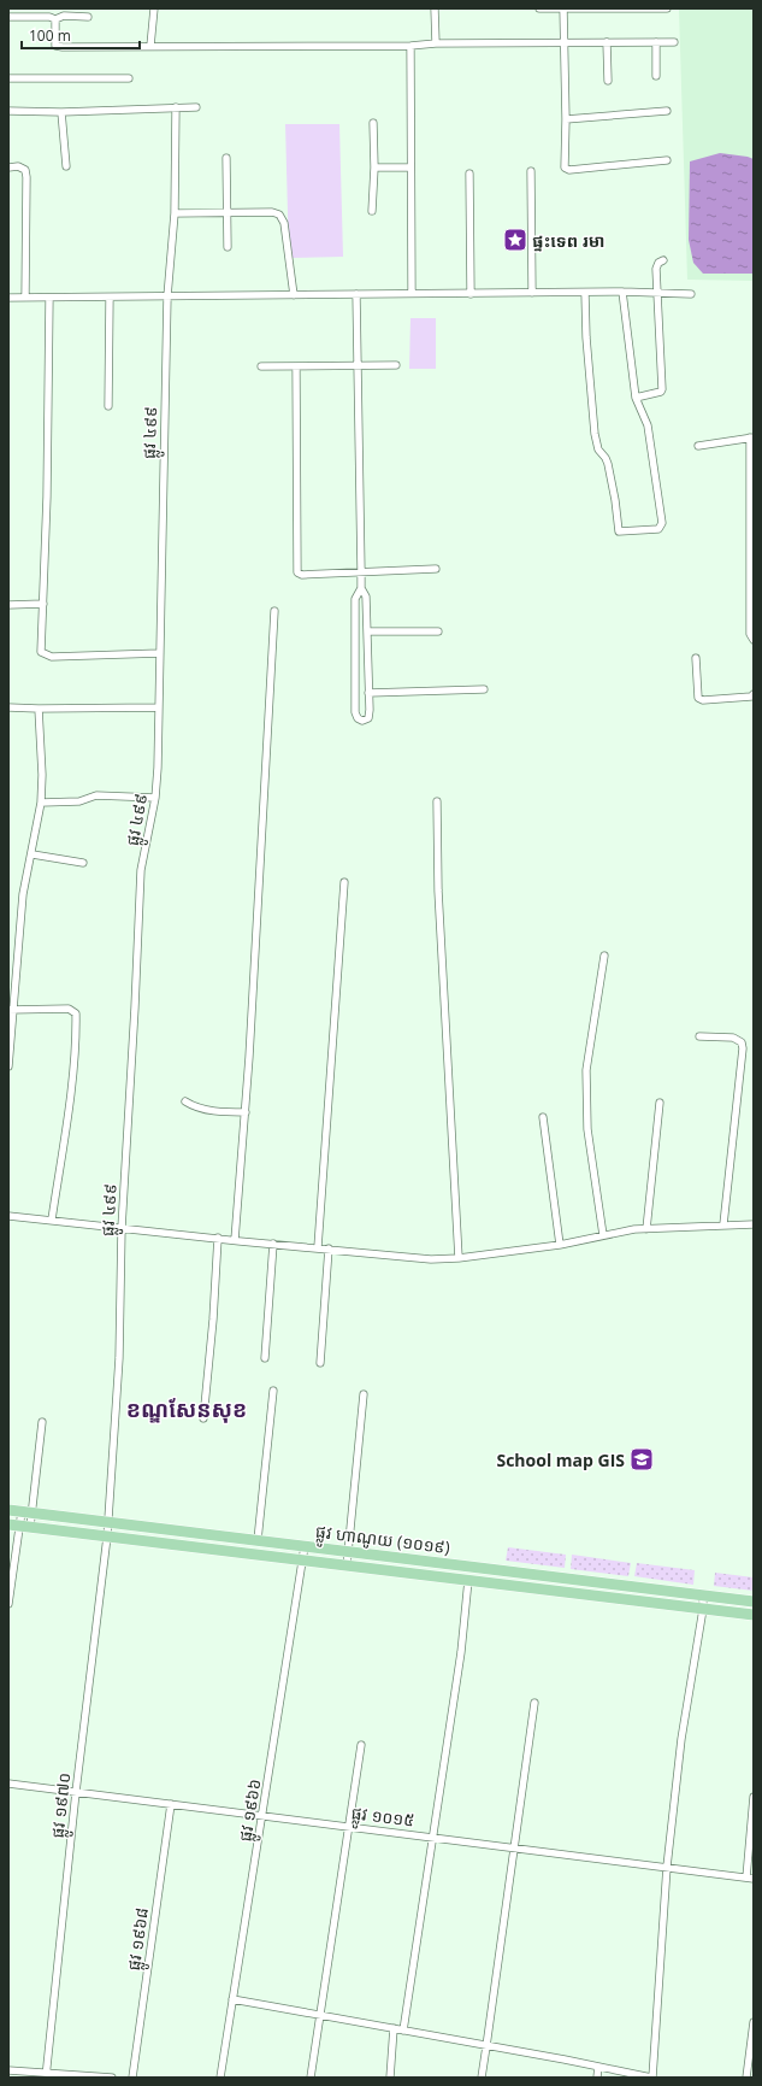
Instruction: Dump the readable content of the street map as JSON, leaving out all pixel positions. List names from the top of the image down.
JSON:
{
  "streets": {
    "main road": ["ផ្លូវ ហាណូយ (១០១៩)"],
    "street": [
      "ផ្លូវ ៤៩៩",
      "ផ្លូវ ១៩៧០",
      "ផ្លូវ ១៩៦៦",
      "ផ្លូវ ១០១៥",
      "ផ្លូវ ១៩៦៨"
    ]
  },
  "crossings": [
    ["ផ្លូវ ៤៩៩", "ផ្លូវ ហាណូយ (១០១៩)"],
    ["ផ្លូវ ៤៩៩", "ផ្លូវ ១៩៧០"],
    ["ផ្លូវ ហាណូយ (១០១៩)", "ផ្លូវ ១៩៧០"],
    ["ផ្លូវ ហាណូយ (១០១៩)", "ផ្លូវ ១៩៦៦"],
    ["ផ្លូវ ១៩៧០", "ផ្លូវ ១០១៥"],
    ["ផ្លូវ ១៩៦៦", "ផ្លូវ ១០១៥"],
    ["ផ្លូវ ១០១៥", "ផ្លូវ ១៩៦៨"]
  ],
  "districts": ["ខណ្ឌសែនសុខ"],
  "places": {
    "place": ["ផ្ទះទេព រមា"],
    "school or university": ["School map GIS"]
  },
  "scale_bar": "100 m"
}
